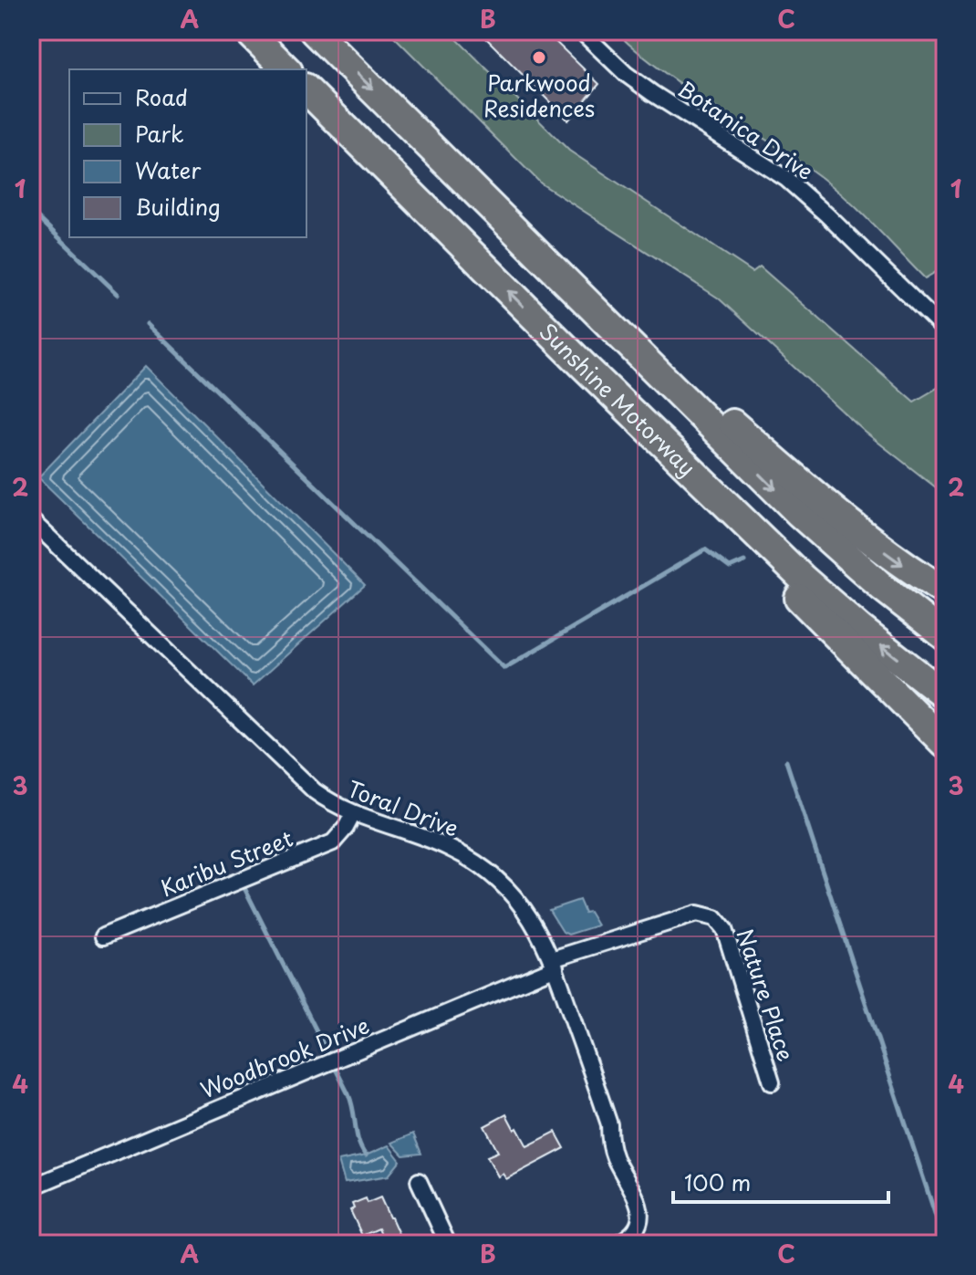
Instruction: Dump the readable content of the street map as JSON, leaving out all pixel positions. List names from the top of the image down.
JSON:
{
  "streets": {
    "highway": ["Sunshine Motorway"],
    "street": [
      "Botanica Drive",
      "Toral Drive",
      "Karibu Street",
      "Nature Place",
      "Woodbrook Drive"
    ]
  },
  "crossings": [
    ["Toral Drive", "Karibu Street"],
    ["Toral Drive", "Nature Place"],
    ["Toral Drive", "Woodbrook Drive"],
    ["Nature Place", "Woodbrook Drive"]
  ],
  "places": ["Parkwood Residences"],
  "legend": [
    "Road",
    "Park",
    "Water",
    "Building"
  ],
  "scale_bar": "100 m",
  "grid": {
    "columns": ["A", "B", "C"],
    "rows": [
      "1",
      "2",
      "3",
      "4"
    ]
  }
}
